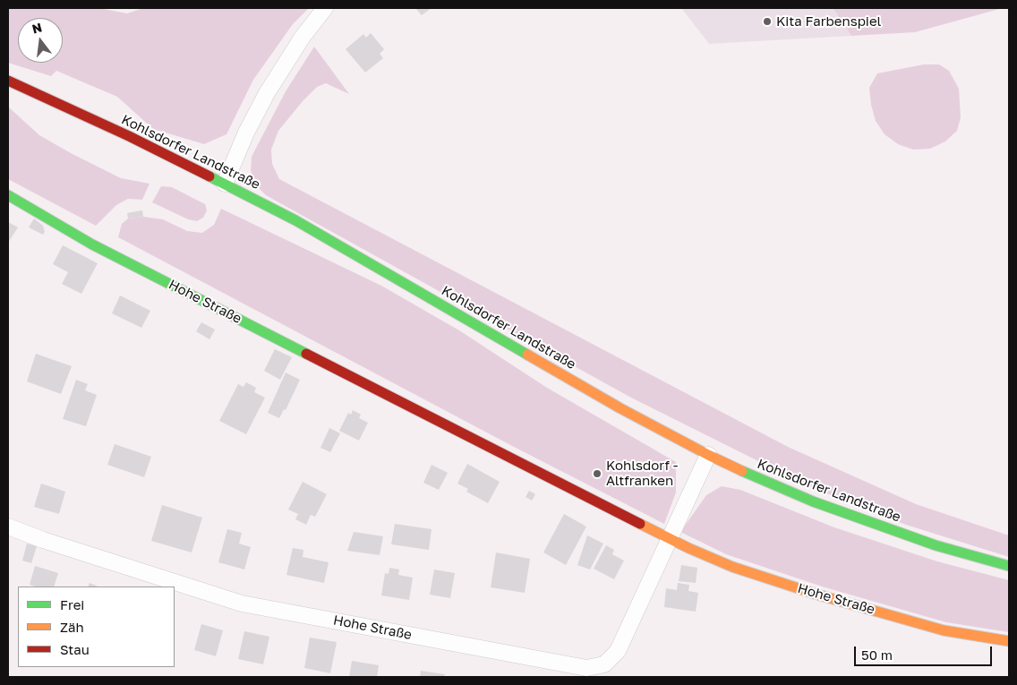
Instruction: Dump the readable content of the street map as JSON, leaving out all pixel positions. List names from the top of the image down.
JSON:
{
  "streets": {
    "street": ["Kohlsdorfer Landstraße", "Hohe Straße"]
  },
  "crossings": [
    ["Kohlsdorfer Landstraße", "Hohe Straße"]
  ],
  "places": ["Kita Farbenspiel", "Kohlsdorf - Altfranken"],
  "legend": ["Frei", "Zäh", "Stau"],
  "scale_bar": "50 m",
  "north": "top"
}
